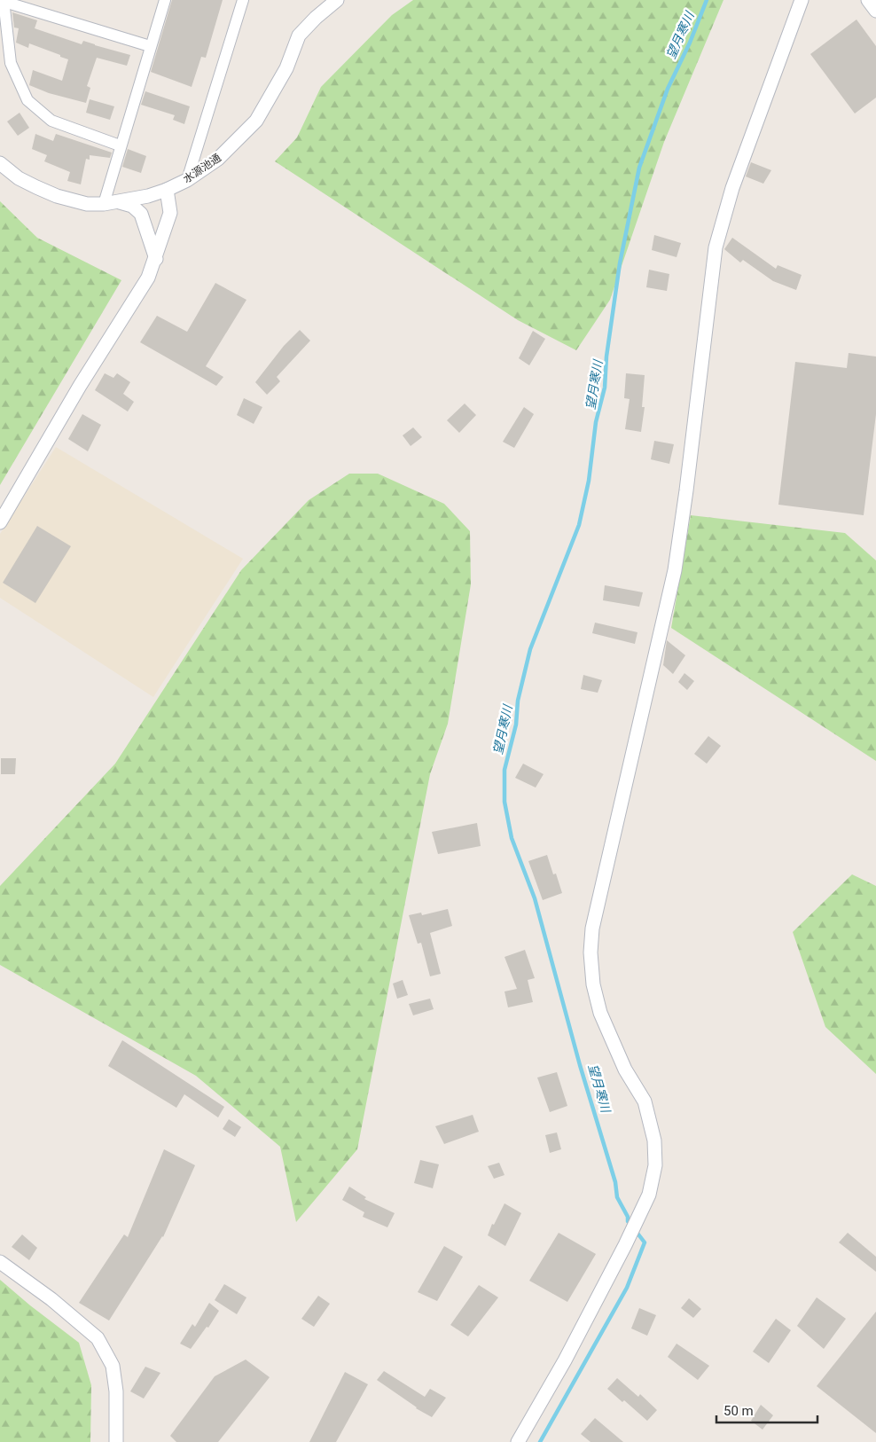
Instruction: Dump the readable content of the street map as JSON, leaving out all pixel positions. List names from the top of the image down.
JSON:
{
  "streets": {
    "street": ["水源池通"]
  },
  "water": ["望月寒川"],
  "scale_bar": "50 m"
}
